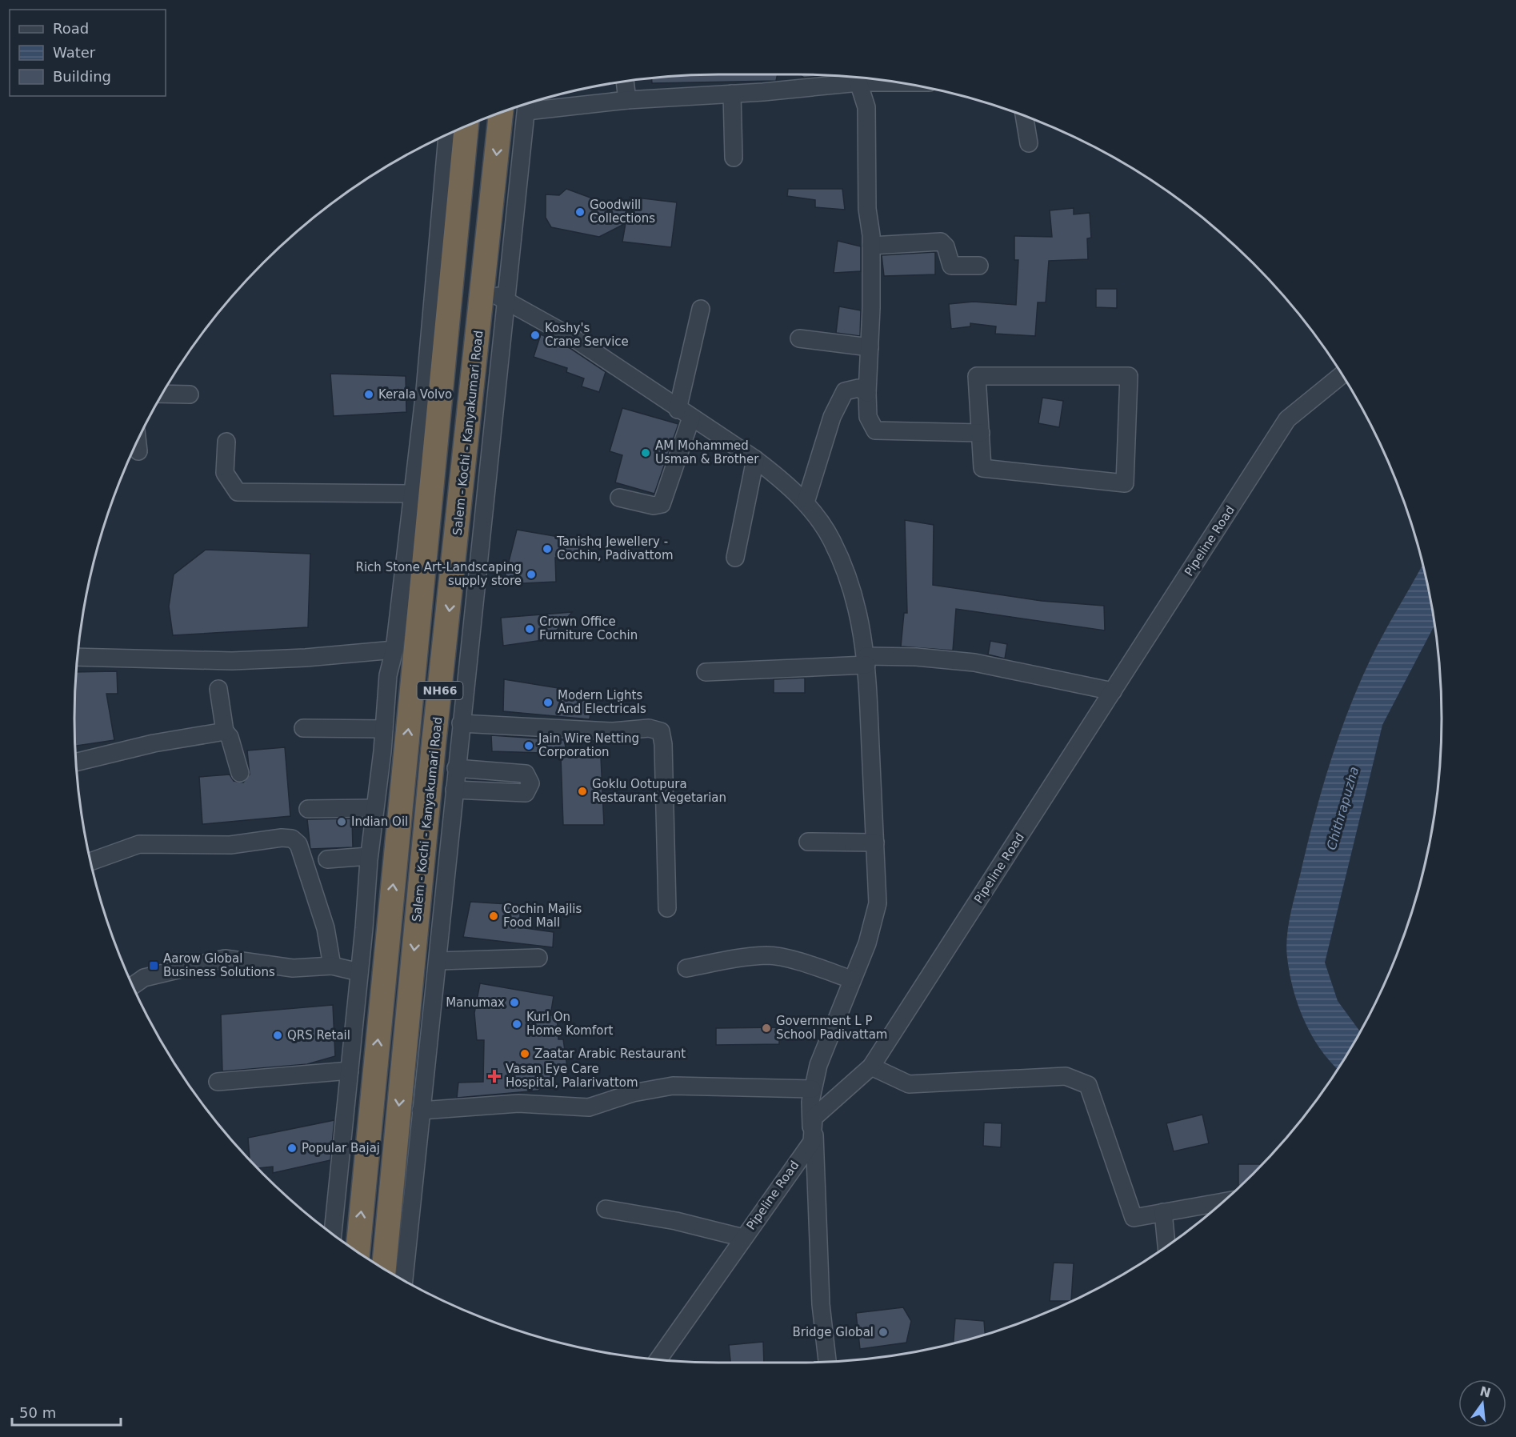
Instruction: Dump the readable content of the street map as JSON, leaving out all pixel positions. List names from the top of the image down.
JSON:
{
  "streets": {
    "highway": ["Salem - Kochi - Kanyakumari Road", "NH66"],
    "street": ["Pipeline Road"]
  },
  "water": ["Chithrapuzha"],
  "places": {
    "other": [
      "Goodwill Collections",
      "Koshy's Crane Service",
      "Kerala Volvo",
      "AM Mohammed Usman & Brother",
      "Tanishq Jewellery - Cochin, Padivattom",
      "Rich Stone Art-Landscaping supply store",
      "Crown Office Furniture Cochin",
      "Modern Lights And Electricals",
      "Jain Wire Netting Corporation",
      "Goklu Ootupura Restaurant Vegetarian",
      "Indian Oil",
      "Cochin Majlis Food Mall",
      "Manumax",
      "Kurl On Home Komfort",
      "Government L P School Padivattam",
      "QRS Retail",
      "Zaatar Arabic Restaurant",
      "Popular Bajaj",
      "Bridge Global"
    ],
    "transit": ["Aarow Global Business Solutions"],
    "health": ["Vasan Eye Care Hospital, Palarivattom"]
  },
  "legend": ["Road", "Water", "Building"],
  "scale_bar": "50 m",
  "north": "top"
}
